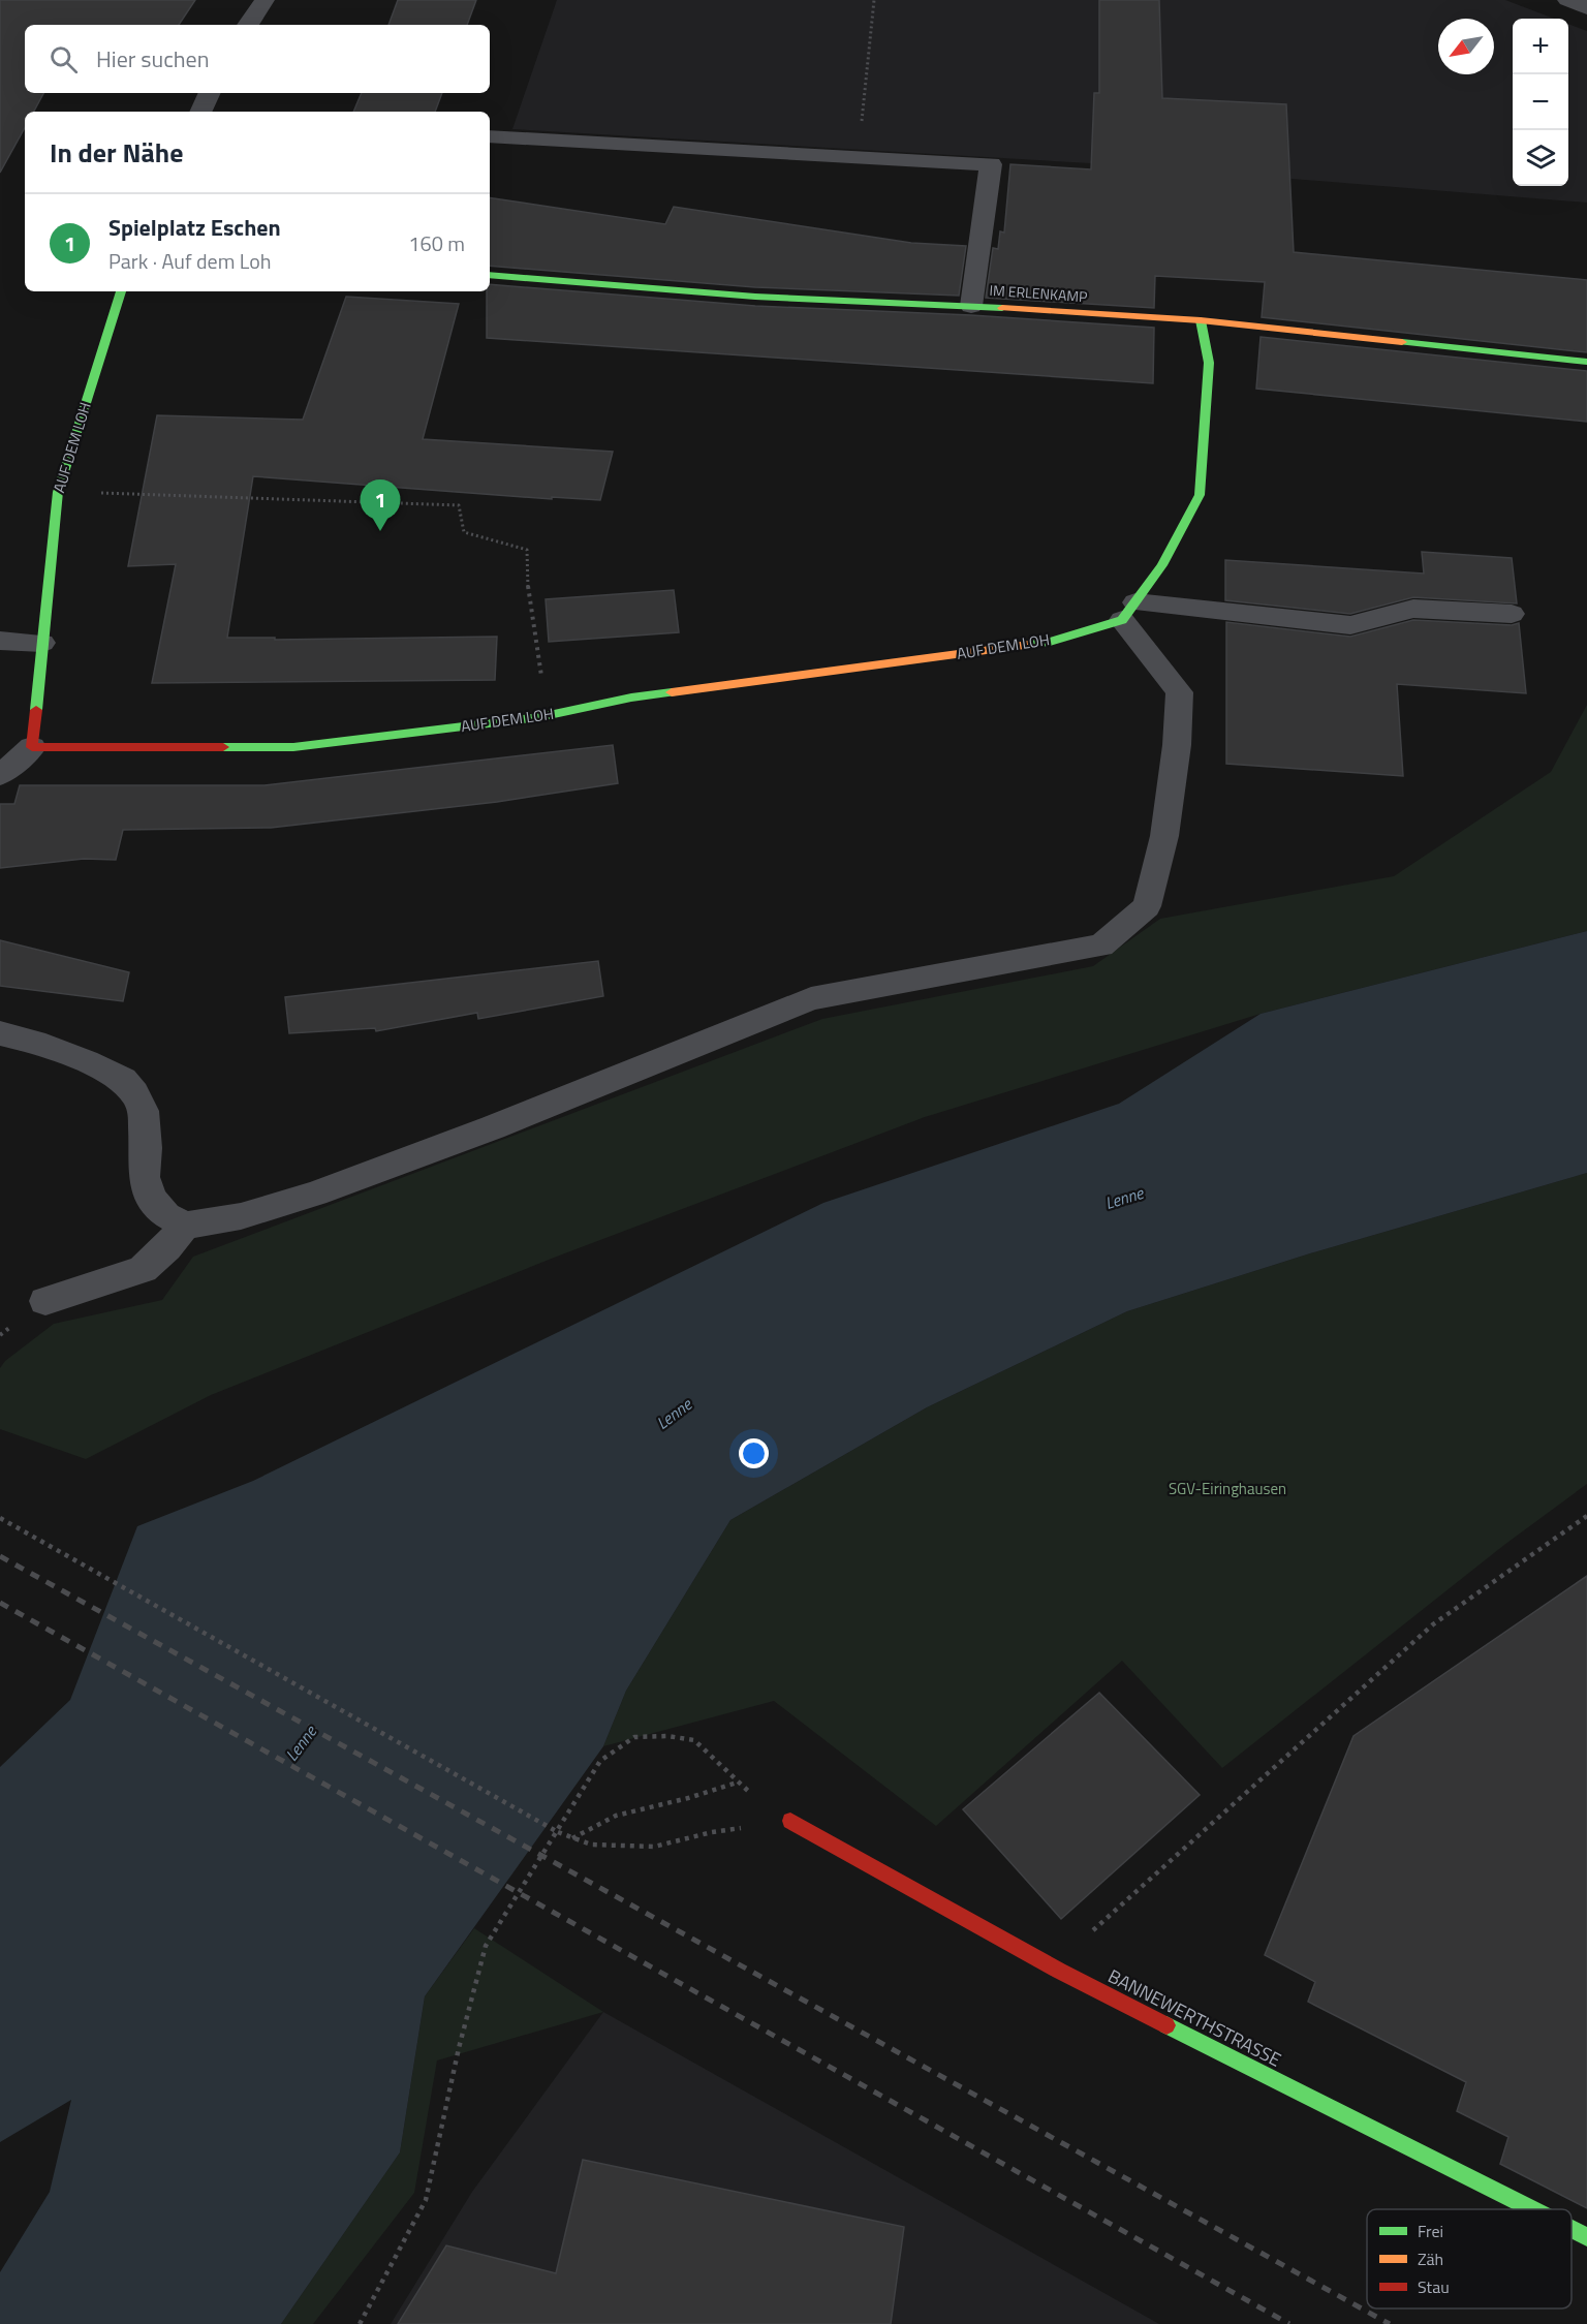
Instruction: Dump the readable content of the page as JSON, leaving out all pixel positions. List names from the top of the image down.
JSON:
{
  "streets": {
    "street": ["IM ERLENKAMP", "AUF DEM LOH", "BANNEWERTHSTRASSE"]
  },
  "water": ["Lenne"],
  "parks": ["SGV-Eiringhausen"],
  "legend": ["Frei", "Zäh", "Stau"],
  "north": "bottom left",
  "page": {
    "map_buttons": ["+", "−"],
    "search": "Hier suchen",
    "heading": "In der Nähe",
    "list": [
      {
        "mark": "1",
        "name": "Spielplatz Eschen",
        "note": "Park · Auf dem Loh",
        "value": "160 m"
      }
    ],
    "pins": "1"
  }
}
